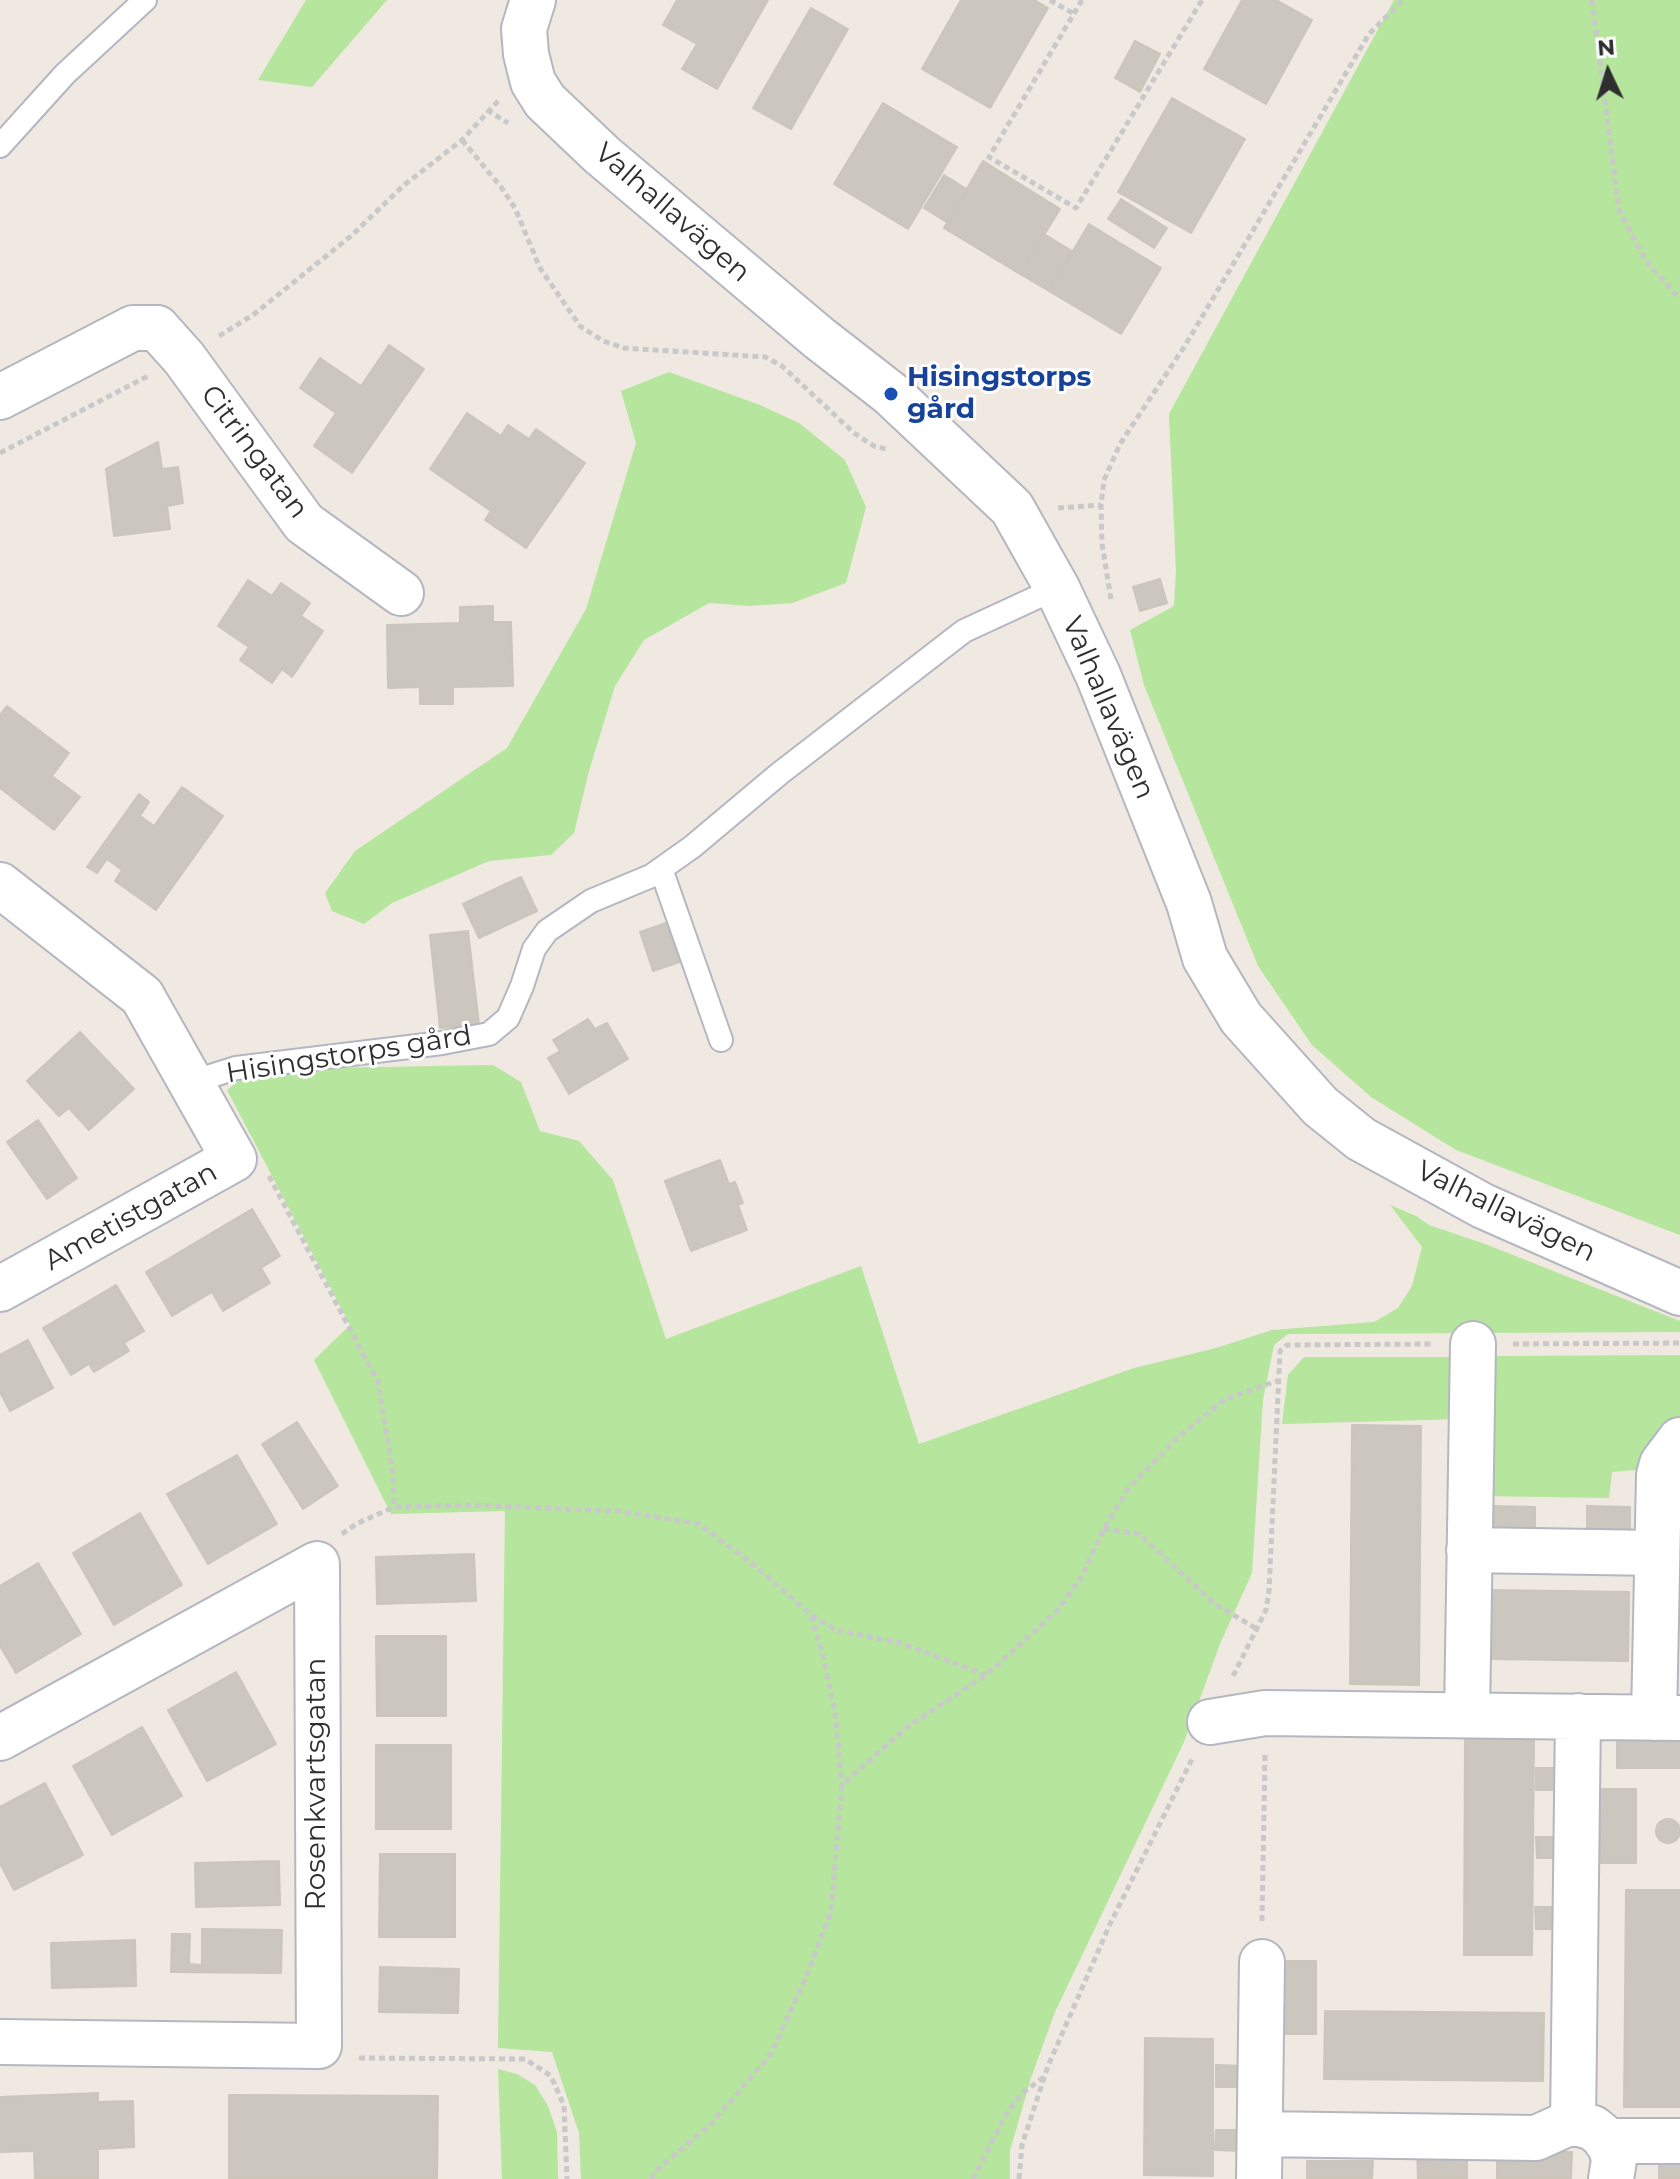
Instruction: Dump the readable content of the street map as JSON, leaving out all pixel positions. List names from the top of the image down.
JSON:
{
  "streets": {
    "street": [
      "Valhallavägen",
      "Citringatan",
      "Ametistgatan",
      "Rosenkvartsgatan"
    ],
    "lane": ["Hisingstorps gård"]
  },
  "crossings": [
    ["Valhallavägen", "Hisingstorps gård"],
    ["Hisingstorps gård", "Ametistgatan"]
  ],
  "places": ["Hisingstorps gård"],
  "north": "top"
}
